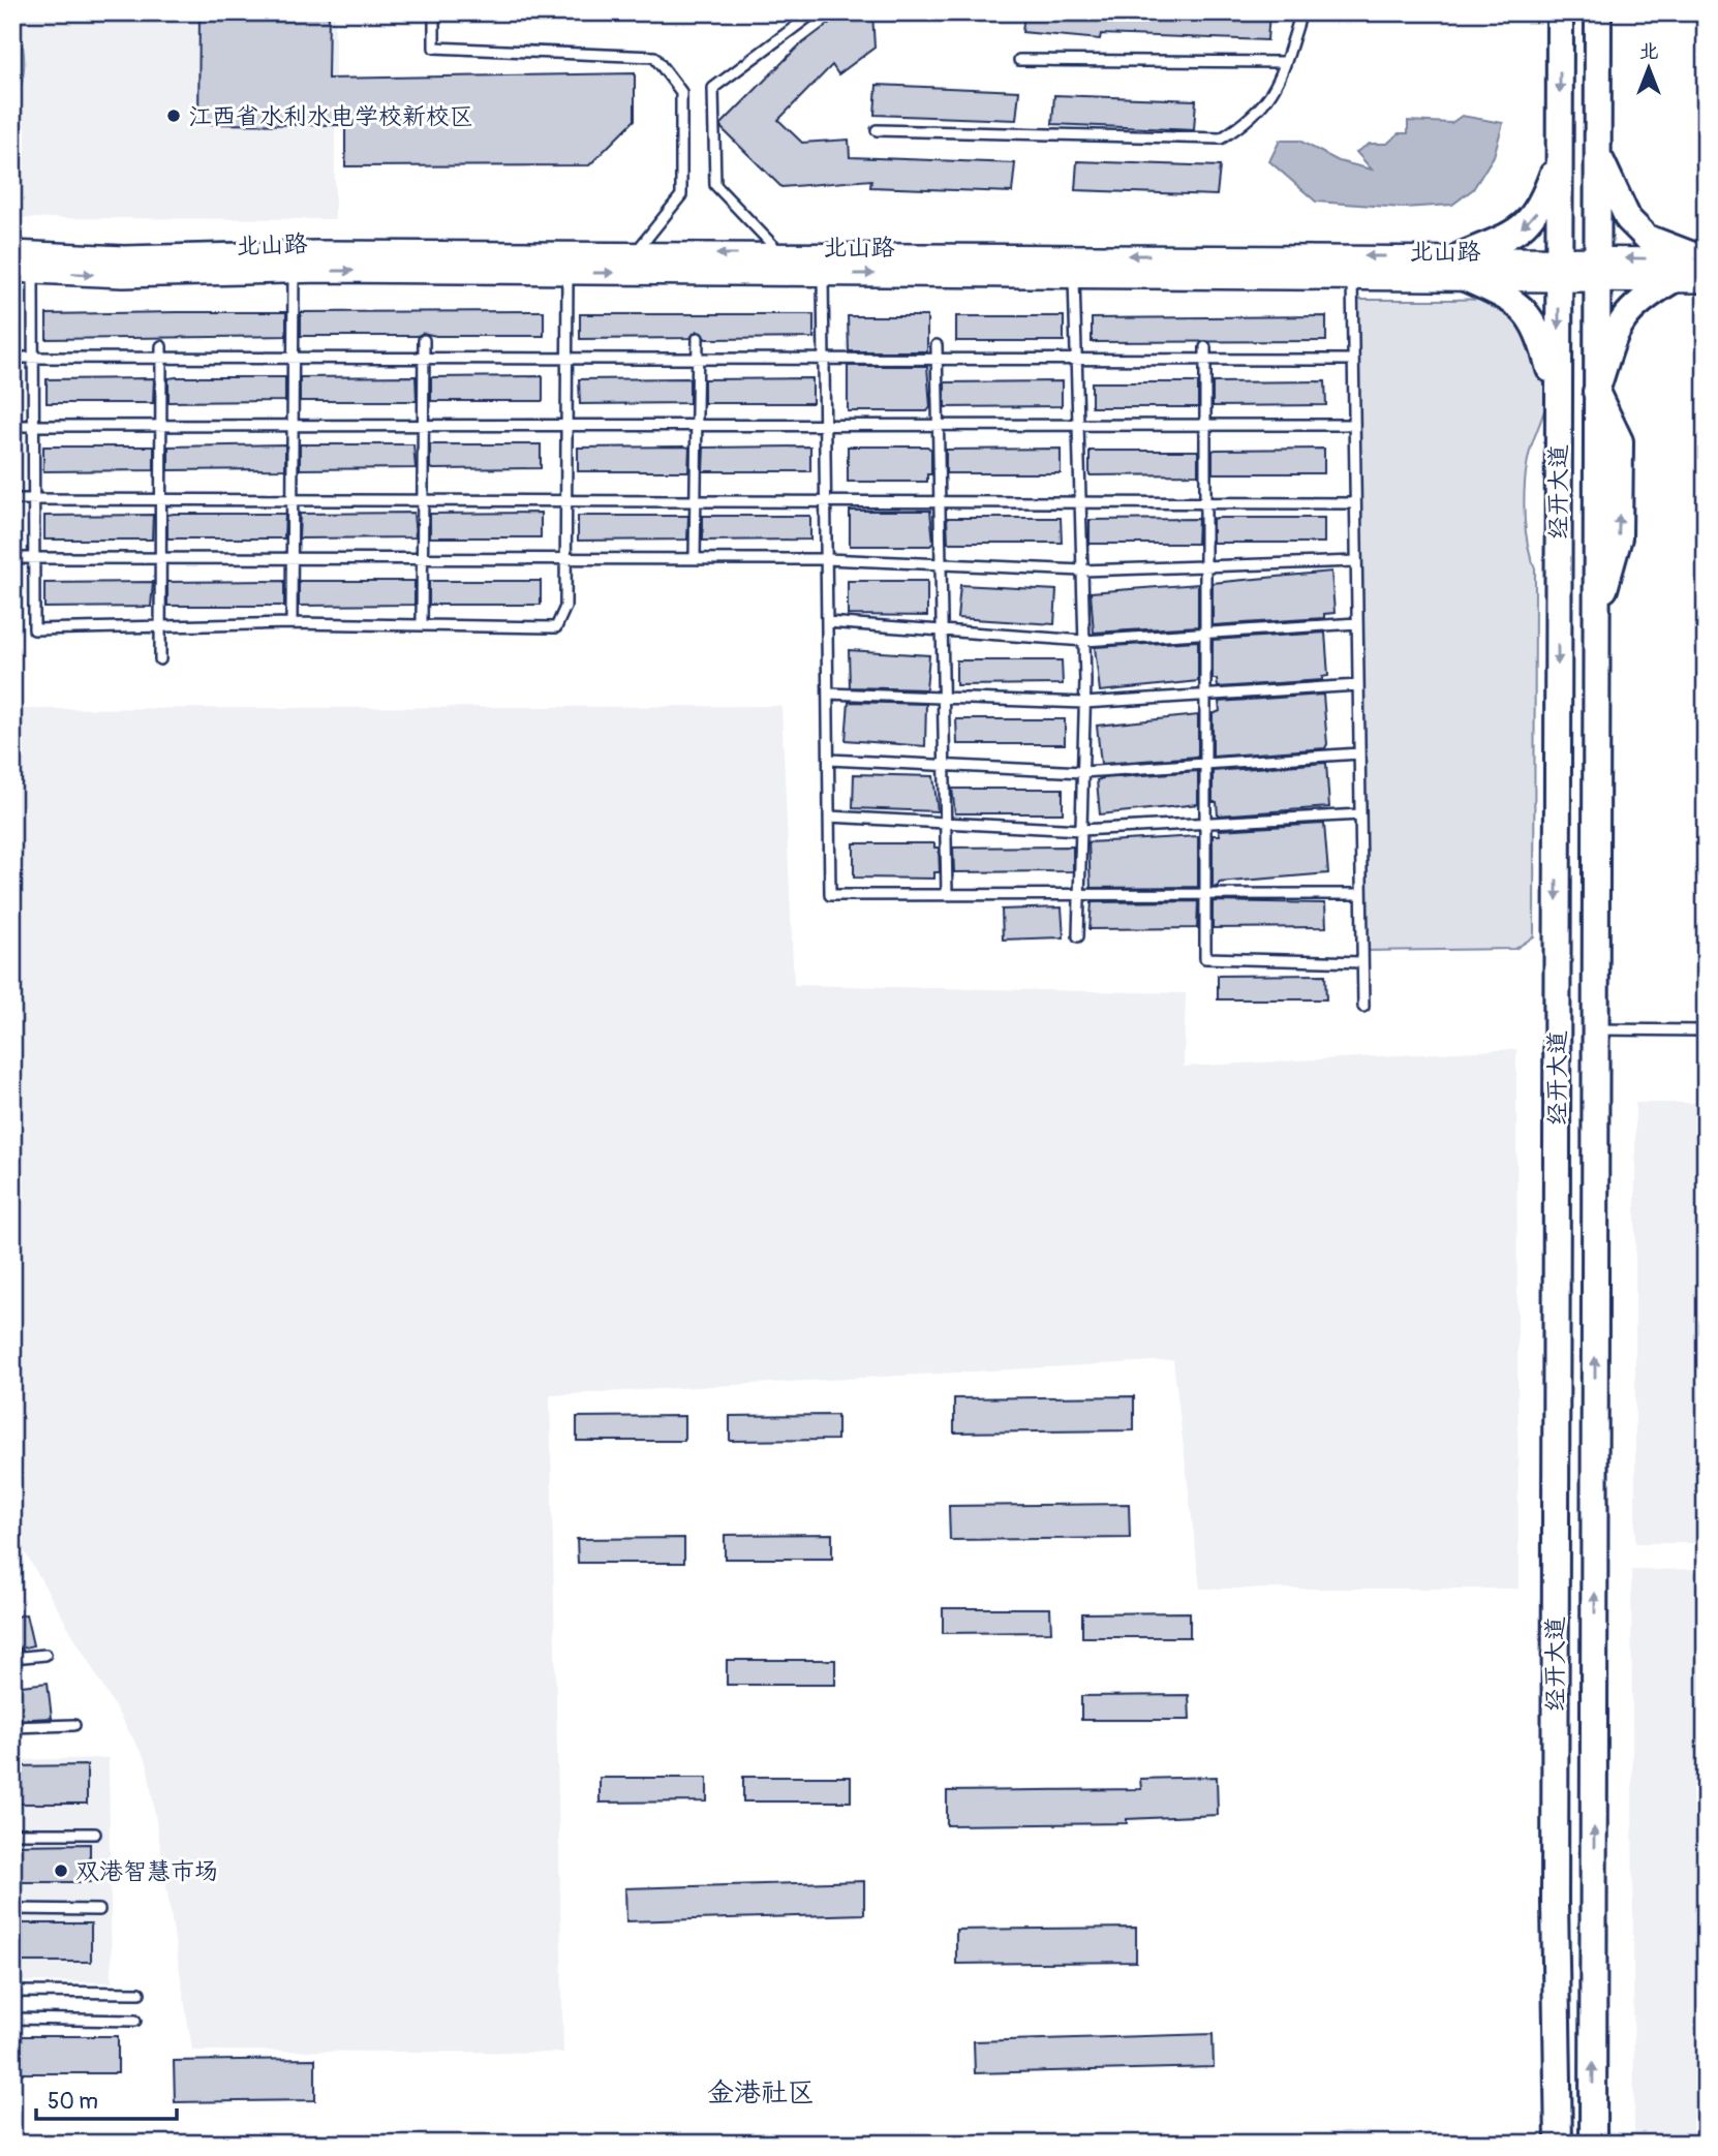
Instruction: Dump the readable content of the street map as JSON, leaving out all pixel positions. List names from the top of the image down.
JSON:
{
  "streets": {
    "main road": ["经开大道"],
    "street": ["北山路"]
  },
  "crossings": [
    ["北山路", "经开大道"]
  ],
  "districts": ["金港社区"],
  "places": ["江西省水利水电学校新校区", "双港智慧市场"],
  "scale_bar": "50 m",
  "north": "top"
}
